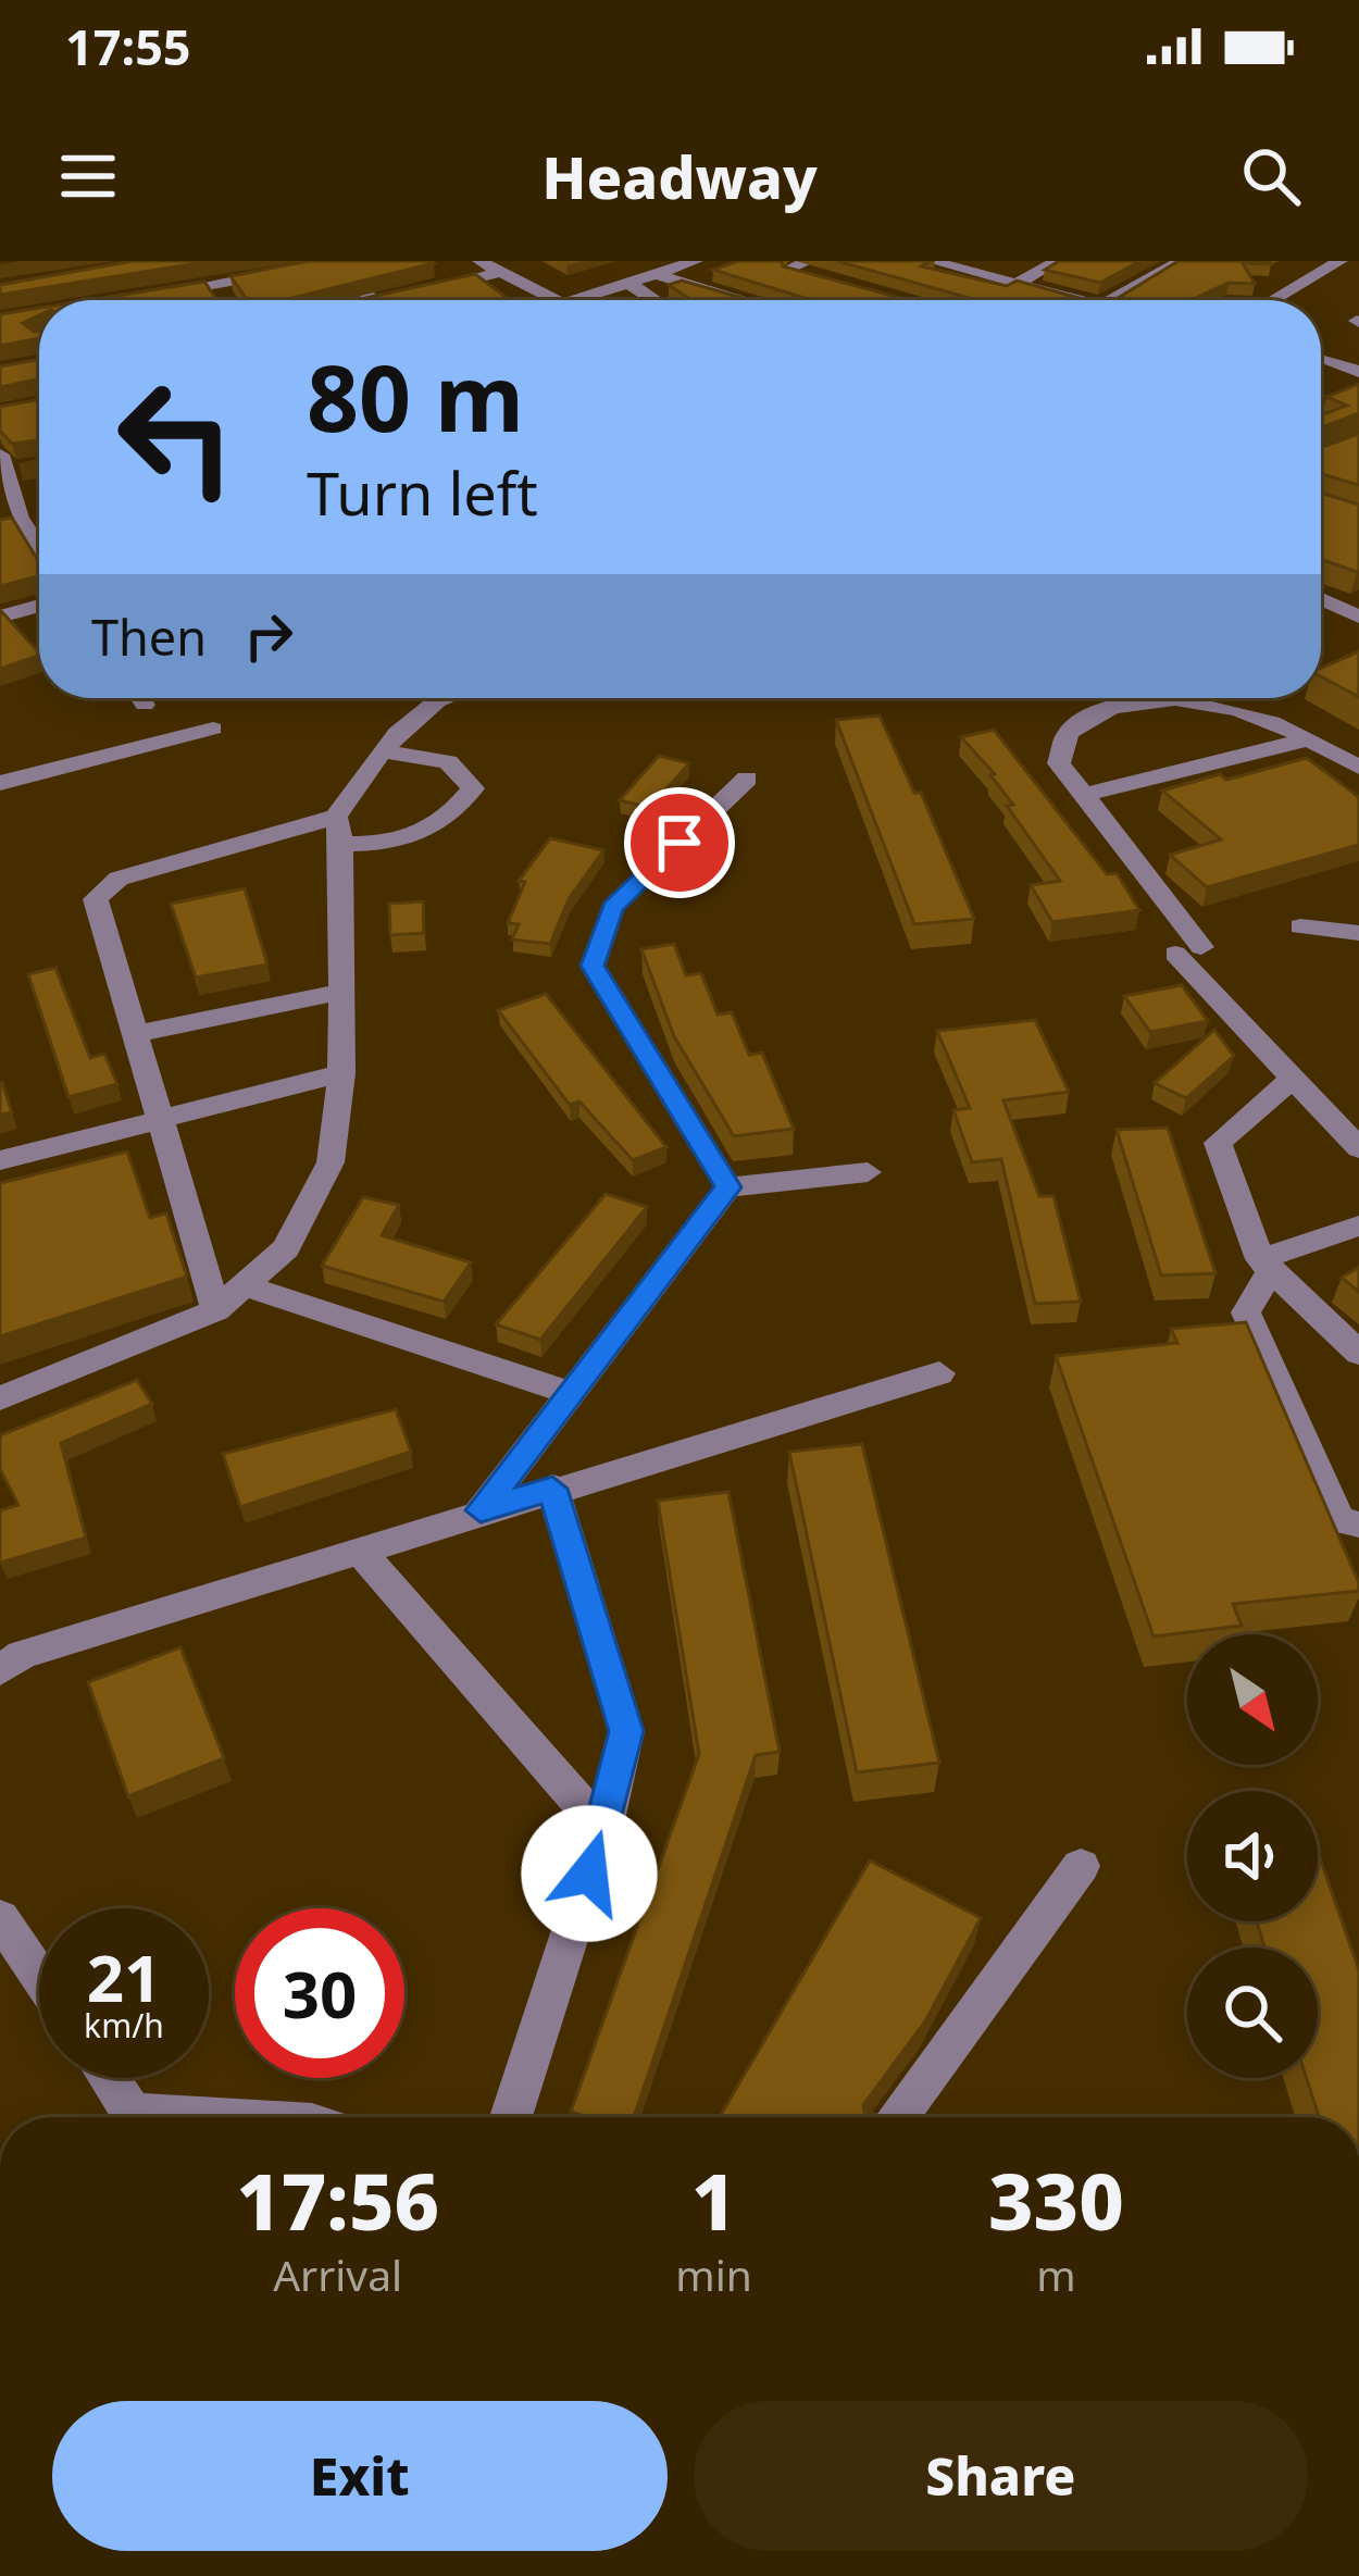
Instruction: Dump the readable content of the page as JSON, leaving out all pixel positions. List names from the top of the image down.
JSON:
{
  "north": "bottom right",
  "page": {
    "status": "17:55",
    "header": "Headway",
    "turn": ["80 m", "Turn left"],
    "then": "Then",
    "speed": "21 km/h",
    "limit": "30",
    "eta": [
      "17:56",
      "Arrival",
      "1",
      "min",
      "330",
      "m"
    ],
    "buttons": ["Exit", "Share"]
  }
}
